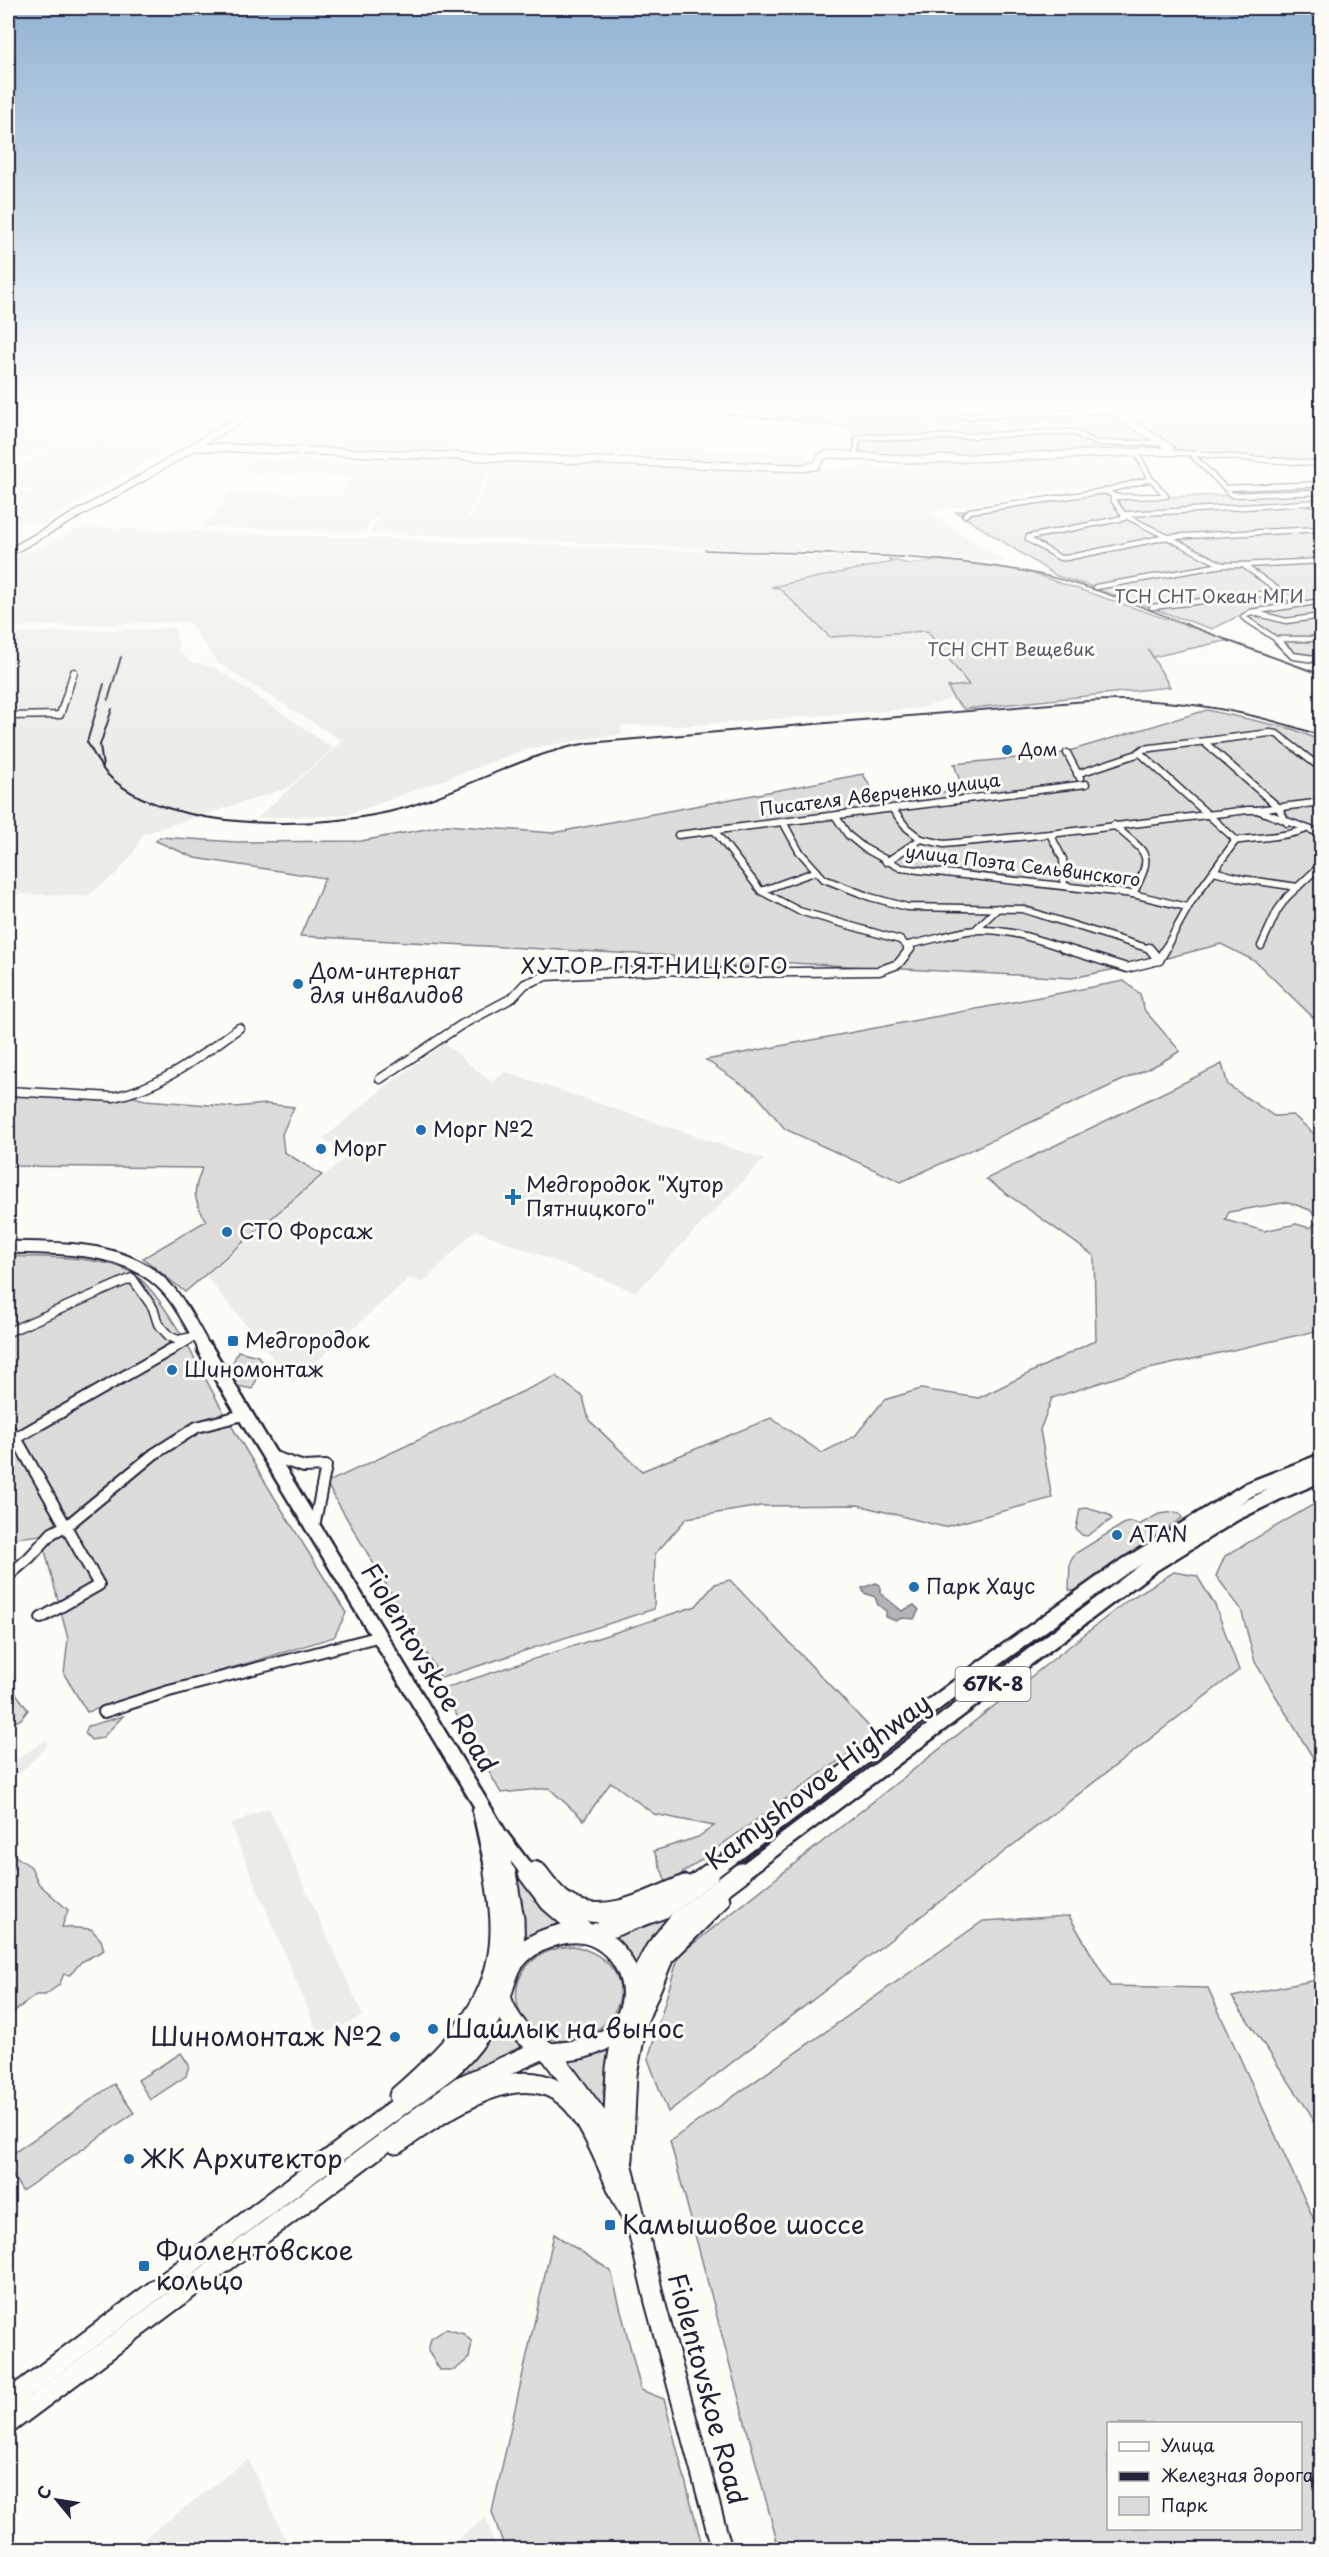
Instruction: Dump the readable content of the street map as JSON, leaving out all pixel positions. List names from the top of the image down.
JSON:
{
  "streets": {
    "main road": ["Fiolentovskoe Road", "67К-8", "Kamyshovoe Highway"],
    "street": ["Писателя Аверченко улица", "улица Поэта Сельвинского"]
  },
  "crossings": [
    ["Писателя Аверченко улица", "улица Поэта Сельвинского"],
    ["Fiolentovskoe Road", "67К-8"],
    ["Fiolentovskoe Road", "Kamyshovoe Highway"],
    ["67К-8", "Kamyshovoe Highway"]
  ],
  "districts": ["ХУТОР ПЯТНИЦКОГО"],
  "parks": ["ТСН СНТ Океан МГИ", "ТСН СНТ Вещевик"],
  "places": {
    "other": [
      "Дом",
      "Дом-интернат для инвалидов",
      "Морг №2",
      "Морг",
      "СТО Форсаж",
      "Шиномонтаж",
      "ATAN",
      "Парк Хаус",
      "Шашлык на вынос",
      "Шиномонтаж №2",
      "ЖК Архитектор"
    ],
    "health": ["Медгородок \"Хутор Пятницкого\""],
    "transit": ["Медгородок", "Камышовое шоссе", "Фиолентовское кольцо"]
  },
  "legend": ["Улица", "Железная дорога", "Парк"],
  "north": "top left"
}
